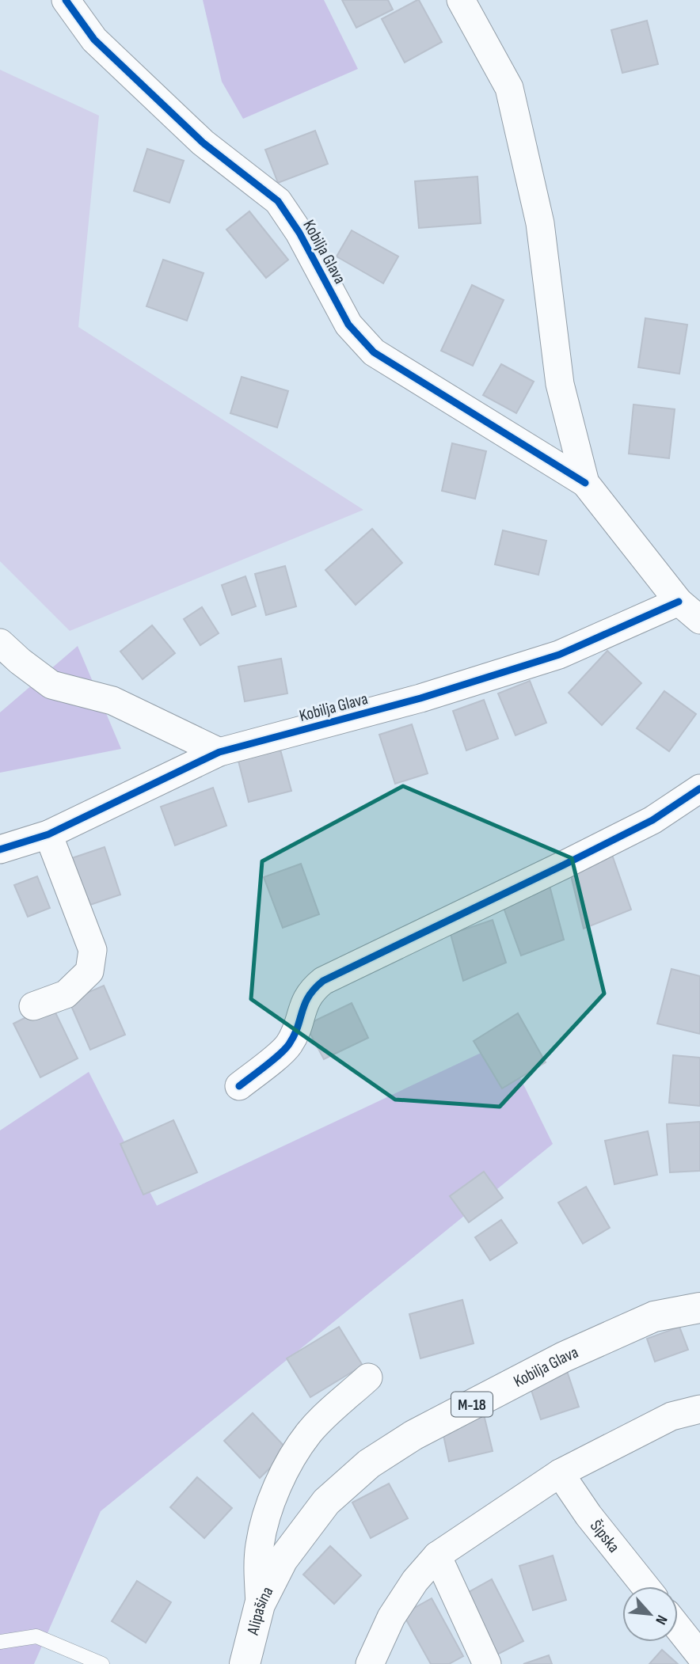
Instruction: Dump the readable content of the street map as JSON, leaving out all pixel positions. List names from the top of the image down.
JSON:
{
  "streets": {
    "main road": ["Kobilja Glava", "M-18", "Alipašina"],
    "street": ["Šipska"]
  },
  "crossings": [
    ["Kobilja Glava", "Alipašina"]
  ],
  "north": "bottom right"
}
